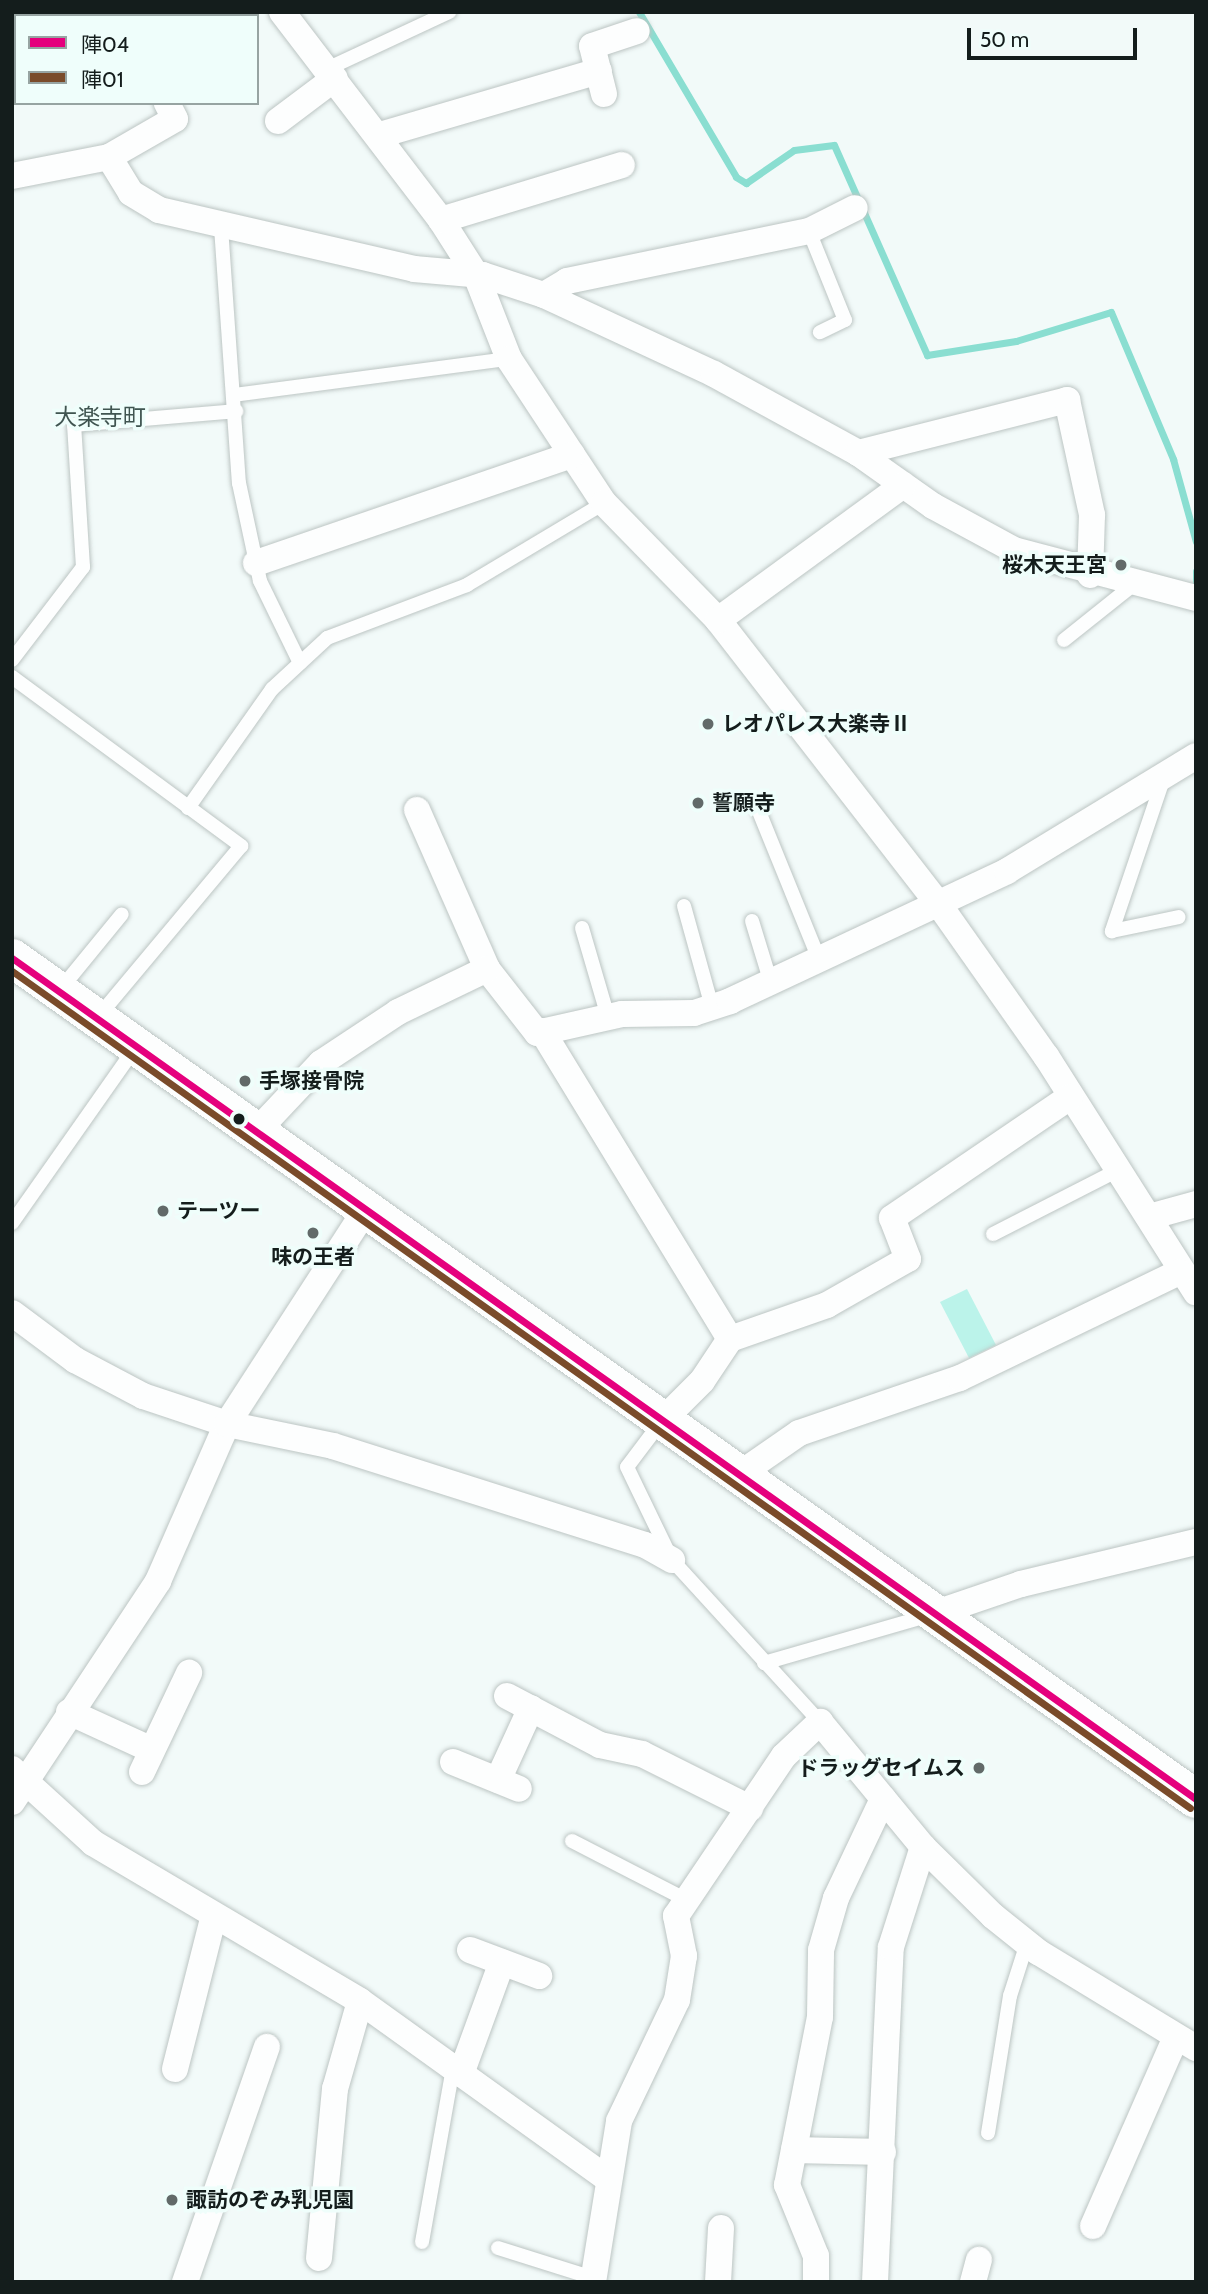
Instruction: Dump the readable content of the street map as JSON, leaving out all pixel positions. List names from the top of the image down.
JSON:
{
  "districts": ["大楽寺町"],
  "places": [
    "桜木天王宮",
    "レオパレス大楽寺Ⅱ",
    "誓願寺",
    "手塚接骨院",
    "テーツー",
    "味の王者",
    "ドラッグセイムス",
    "諏訪のぞみ乳児園"
  ],
  "lines": ["transit line 陣04", "transit line 陣01"],
  "legend": ["陣04", "陣01"],
  "scale_bar": "50 m"
}
